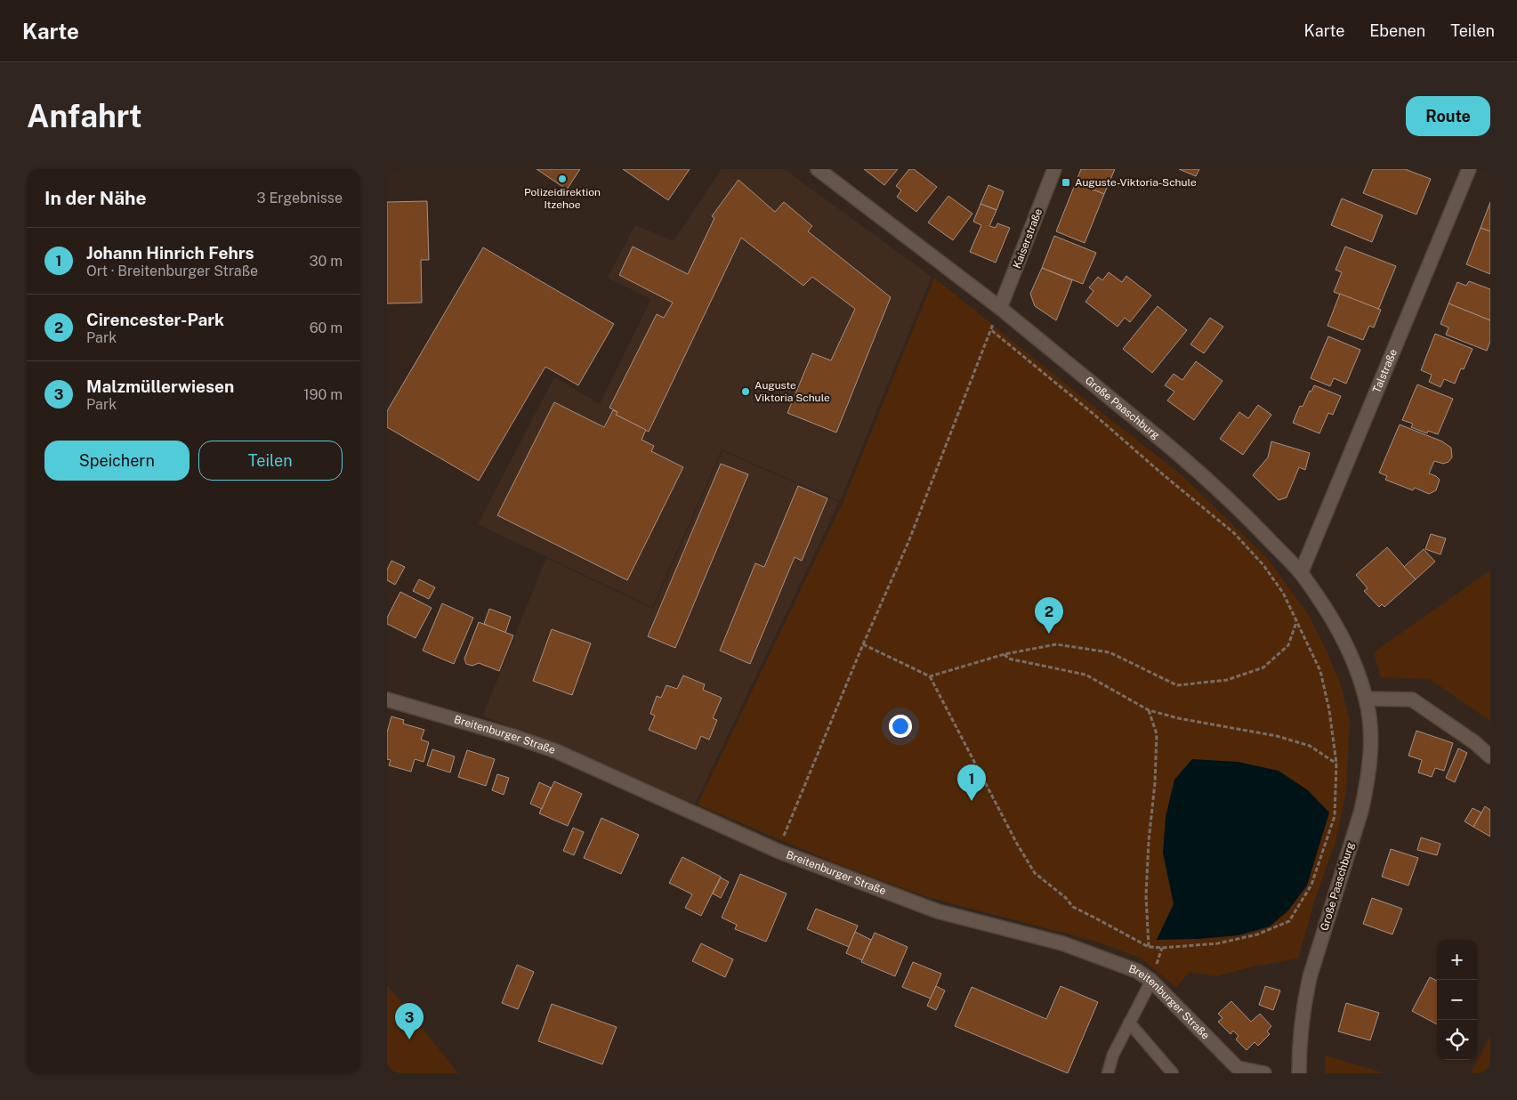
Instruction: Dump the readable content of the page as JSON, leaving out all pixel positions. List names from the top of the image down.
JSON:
{
  "streets": {
    "street": [
      "Kaiserstraße",
      "Talstraße",
      "Große Paaschburg",
      "Breitenburger Straße"
    ]
  },
  "crossings": [
    ["Kaiserstraße", "Große Paaschburg"],
    ["Talstraße", "Große Paaschburg"]
  ],
  "places": {
    "other": ["Polizeidirektion Itzehoe", "Auguste Viktoria Schule"],
    "transit": ["Auguste-Viktoria-Schule"]
  },
  "page": {
    "header": "Karte",
    "nav": ["Karte", "Ebenen", "Teilen"],
    "buttons": [
      "Route",
      ["Speichern", "Teilen"]
    ],
    "title": "Anfahrt",
    "heading": ["In der Nähe", "3 Ergebnisse"],
    "list": [
      {
        "mark": "1",
        "name": "Johann Hinrich Fehrs",
        "note": "Ort · Breitenburger Straße",
        "value": "30 m"
      },
      {
        "mark": "2",
        "name": "Cirencester-Park",
        "note": "Park",
        "value": "60 m"
      },
      {
        "mark": "3",
        "name": "Malzmüllerwiesen",
        "note": "Park",
        "value": "190 m"
      }
    ],
    "pins": ["2", "1", "3"],
    "map_buttons": ["+", "−"]
  }
}
